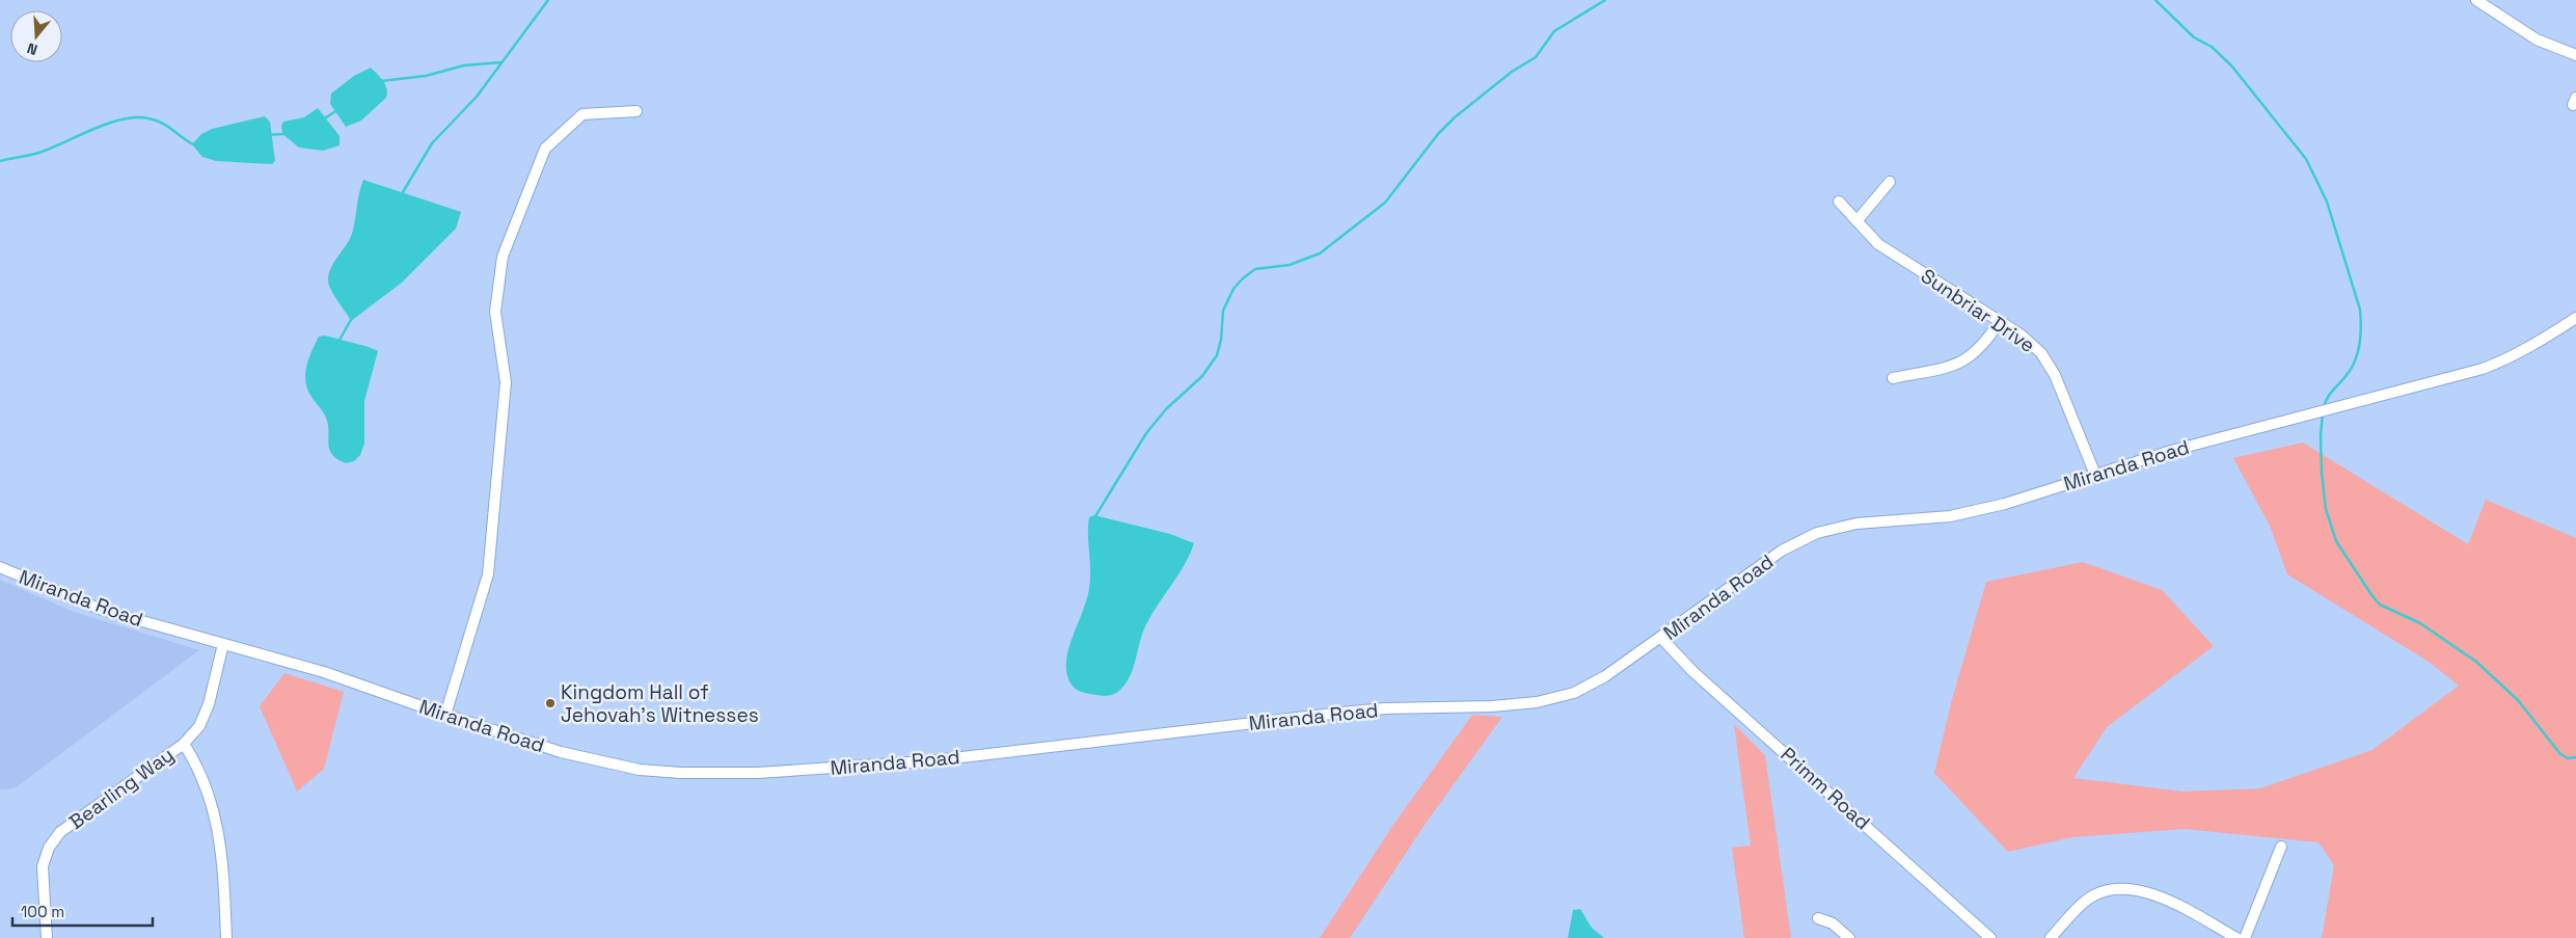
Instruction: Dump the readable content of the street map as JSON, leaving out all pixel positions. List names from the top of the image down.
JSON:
{
  "streets": {
    "street": [
      "Sunbriar Drive",
      "Miranda Road",
      "Bearling Way",
      "Primm Road"
    ]
  },
  "crossings": [
    ["Sunbriar Drive", "Miranda Road"],
    ["Miranda Road", "Bearling Way"],
    ["Miranda Road", "Primm Road"]
  ],
  "places": ["Kingdom Hall of Jehovah’s Witnesses"],
  "scale_bar": "100 m",
  "north": "bottom"
}
